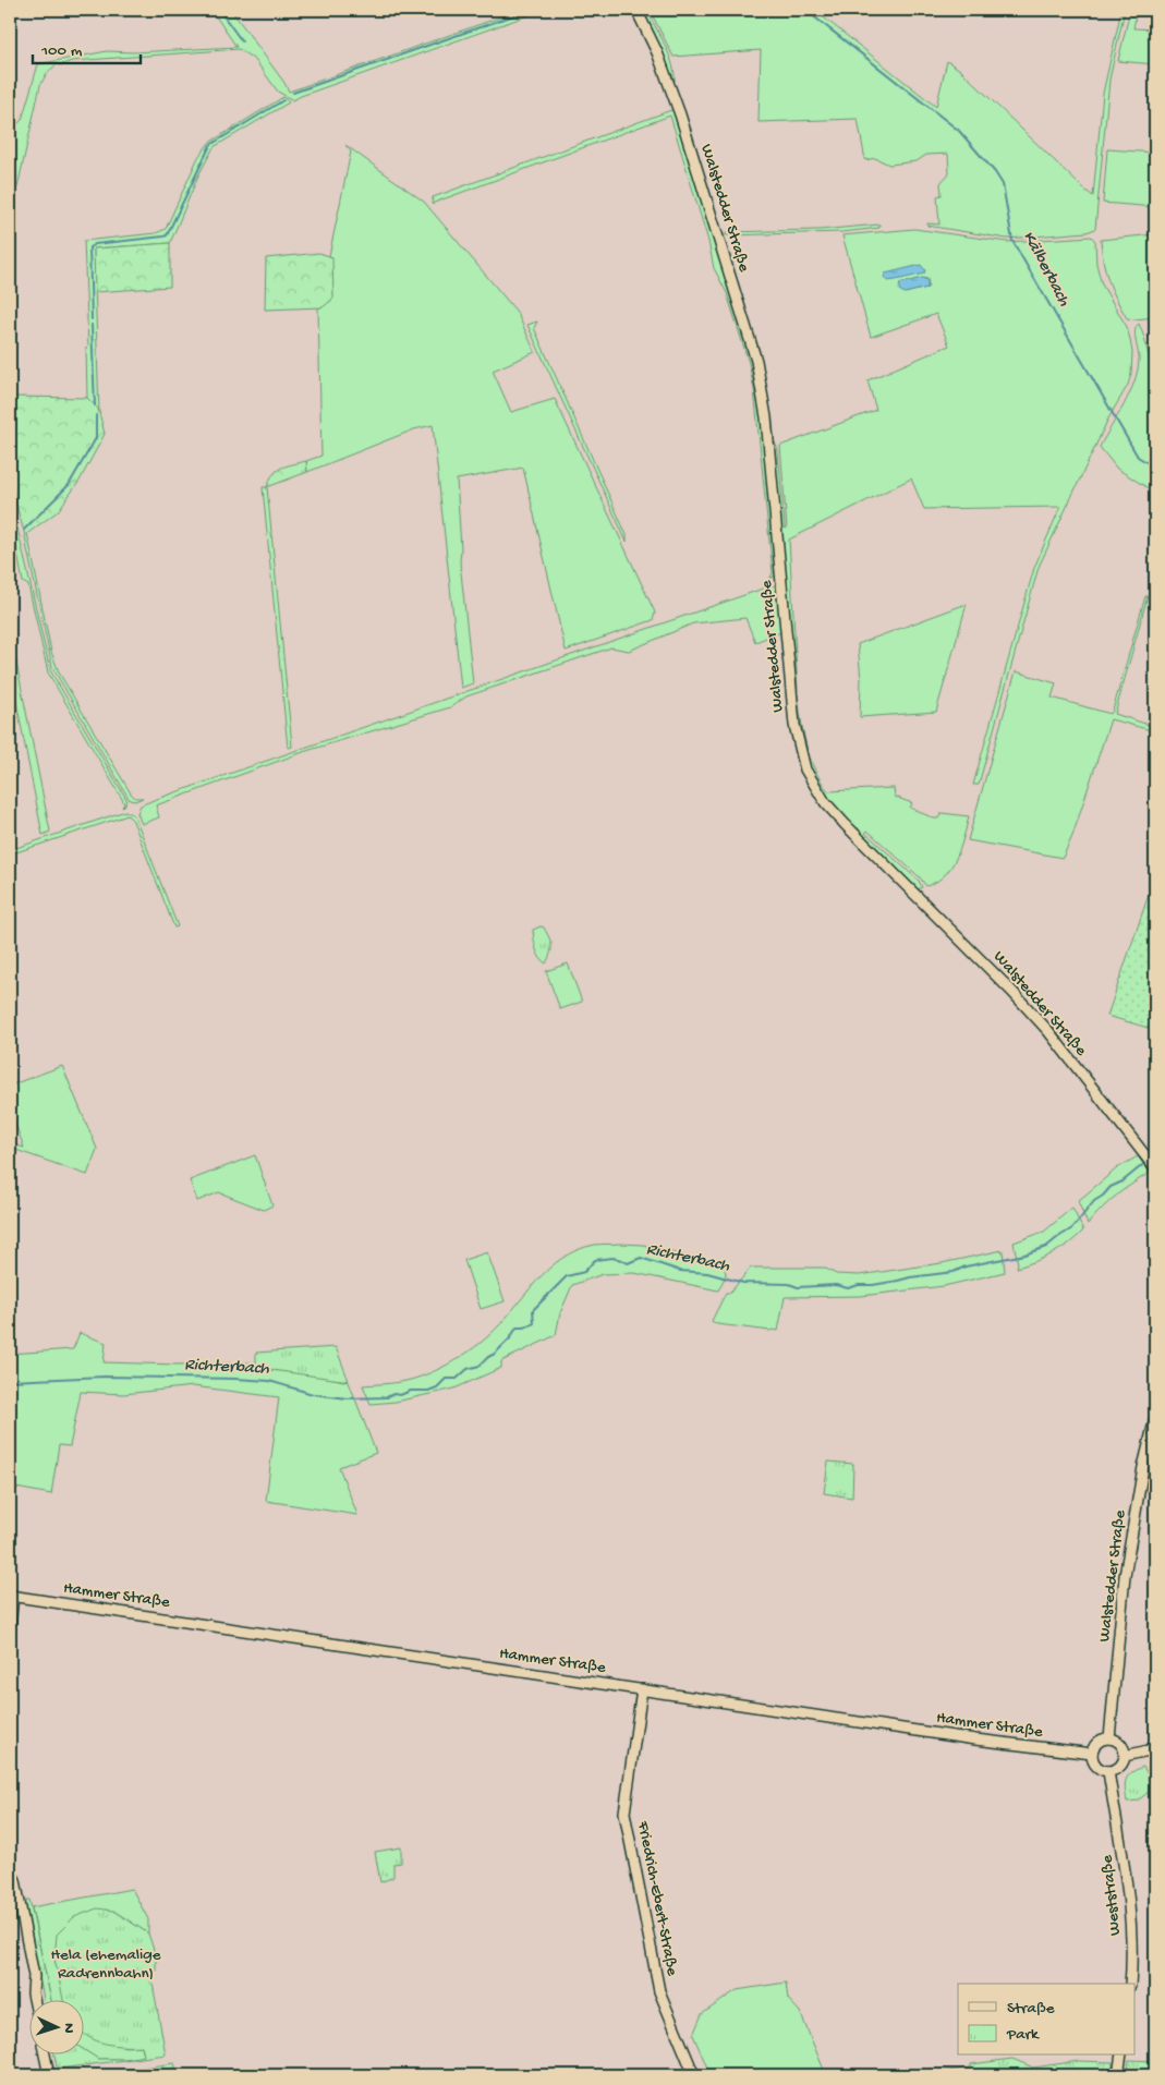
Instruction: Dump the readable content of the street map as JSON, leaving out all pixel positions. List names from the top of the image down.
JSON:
{
  "streets": {
    "main road": [
      "Walstedder Straße",
      "Hammer Straße",
      "Weststraße",
      "Friedrich-Ebert-Straße"
    ]
  },
  "crossings": [
    ["Walstedder Straße", "Hammer Straße"],
    ["Walstedder Straße", "Weststraße"],
    ["Hammer Straße", "Weststraße"],
    ["Hammer Straße", "Friedrich-Ebert-Straße"]
  ],
  "water": ["Kälberbach", "Richterbach"],
  "parks": ["Hela (ehemalige Radrennbahn)"],
  "legend": ["Straße", "Park"],
  "scale_bar": "100 m",
  "north": "right"
}
